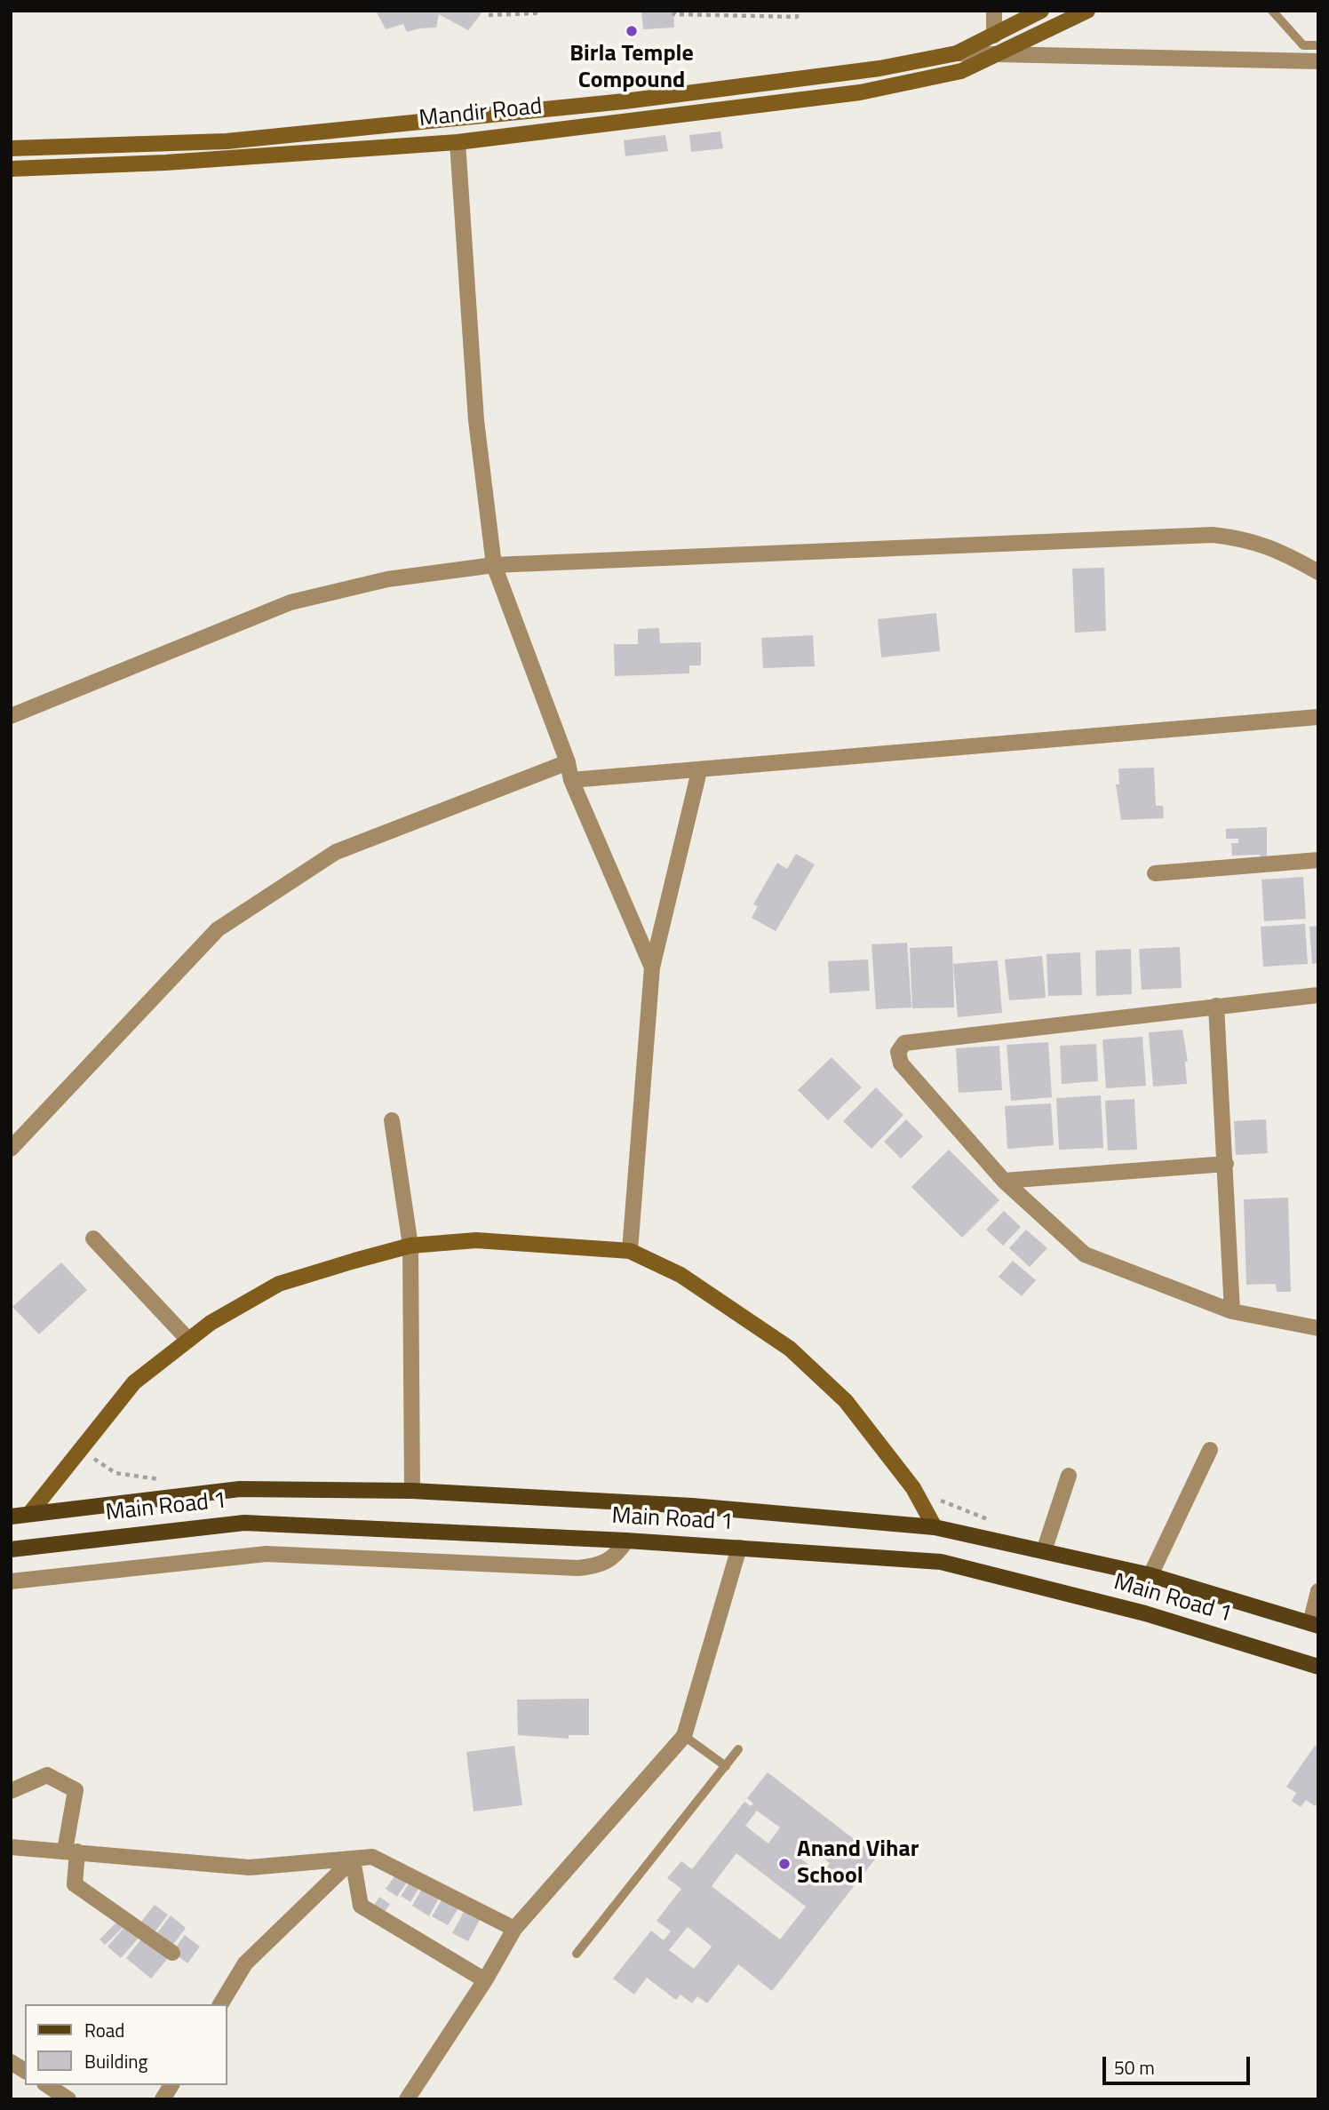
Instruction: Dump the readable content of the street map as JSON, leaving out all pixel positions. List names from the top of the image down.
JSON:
{
  "streets": {
    "main road": ["Main Road 1"],
    "street": ["Mandir Road"]
  },
  "places": ["Birla Temple Compound", "Anand Vihar School"],
  "legend": ["Road", "Building"],
  "scale_bar": "50 m"
}
